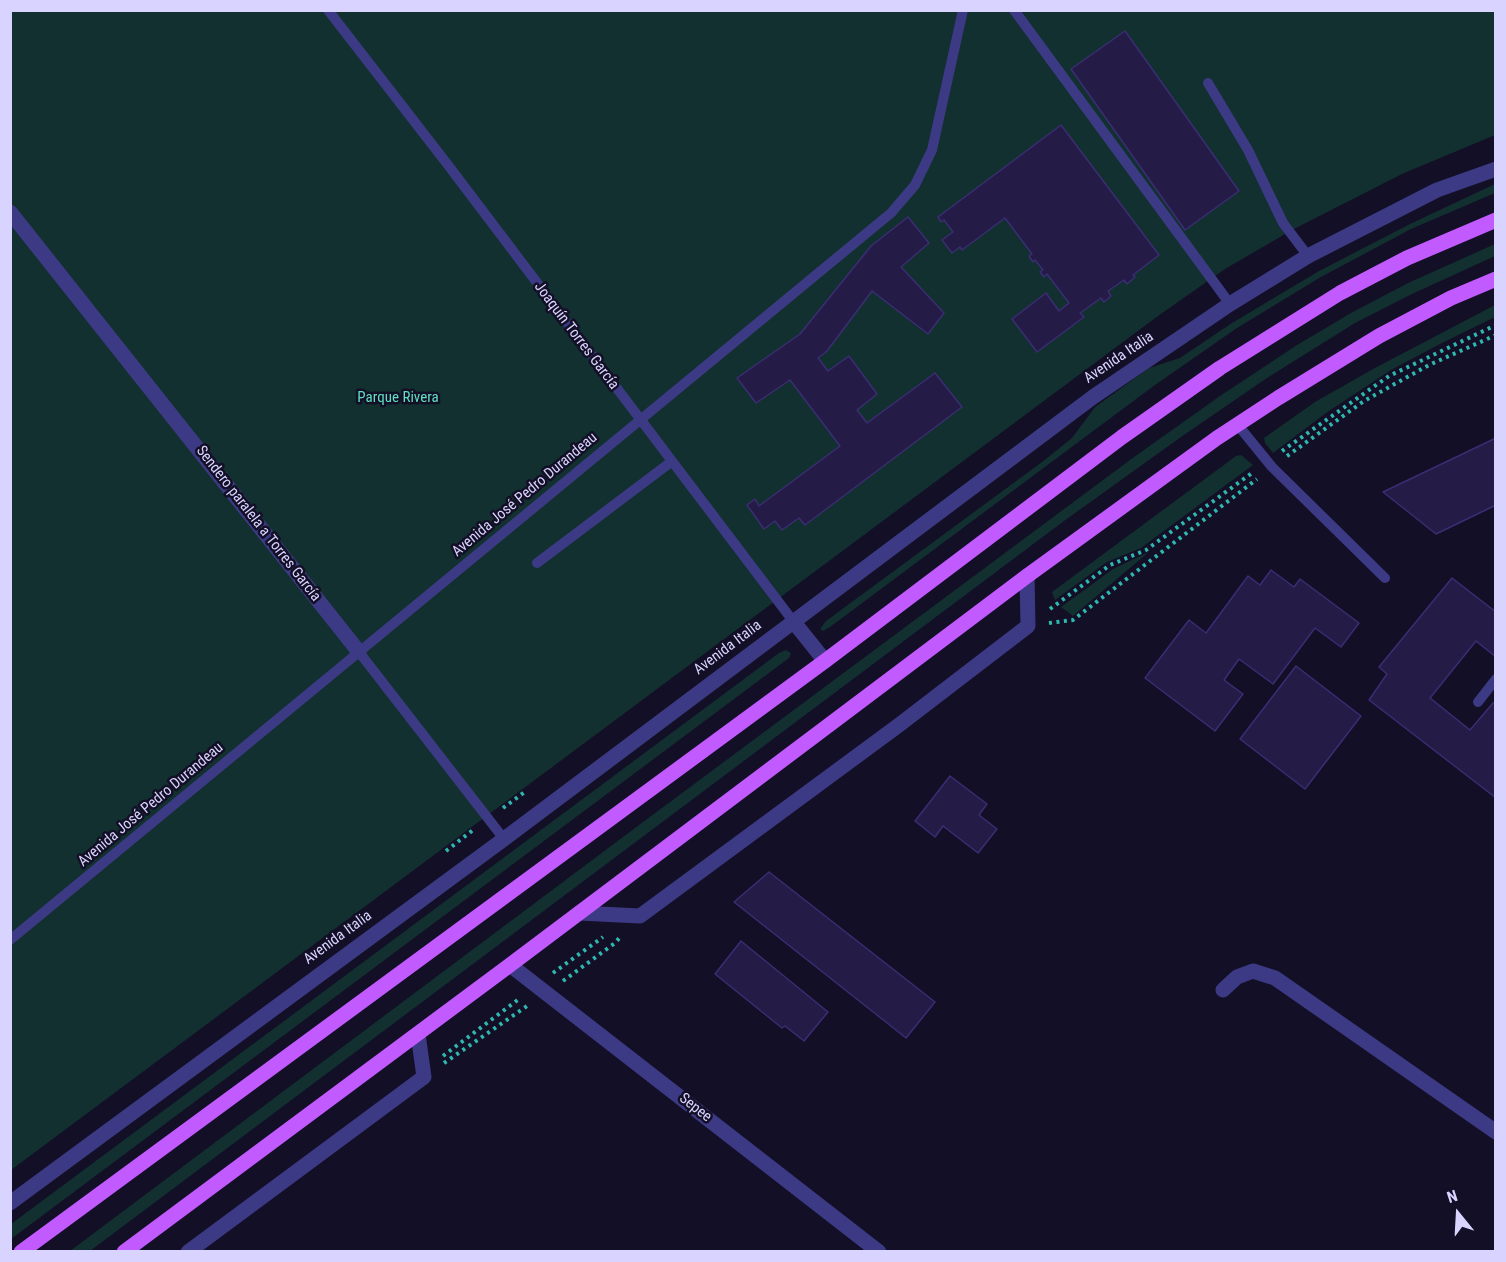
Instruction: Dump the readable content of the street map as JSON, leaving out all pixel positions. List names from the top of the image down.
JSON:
{
  "streets": {
    "street": [
      "Joaquín Torres García",
      "Avenida Italia",
      "Sendero paralela a Torres García",
      "Sepee"
    ],
    "lane": ["Avenida José Pedro Durandeau"]
  },
  "crossings": [
    ["Joaquín Torres García", "Avenida Italia"],
    ["Joaquín Torres García", "Avenida José Pedro Durandeau"],
    ["Avenida Italia", "Sendero paralela a Torres García"],
    ["Avenida José Pedro Durandeau", "Sendero paralela a Torres García"]
  ],
  "parks": ["Parque Rivera"],
  "north": "top"
}
